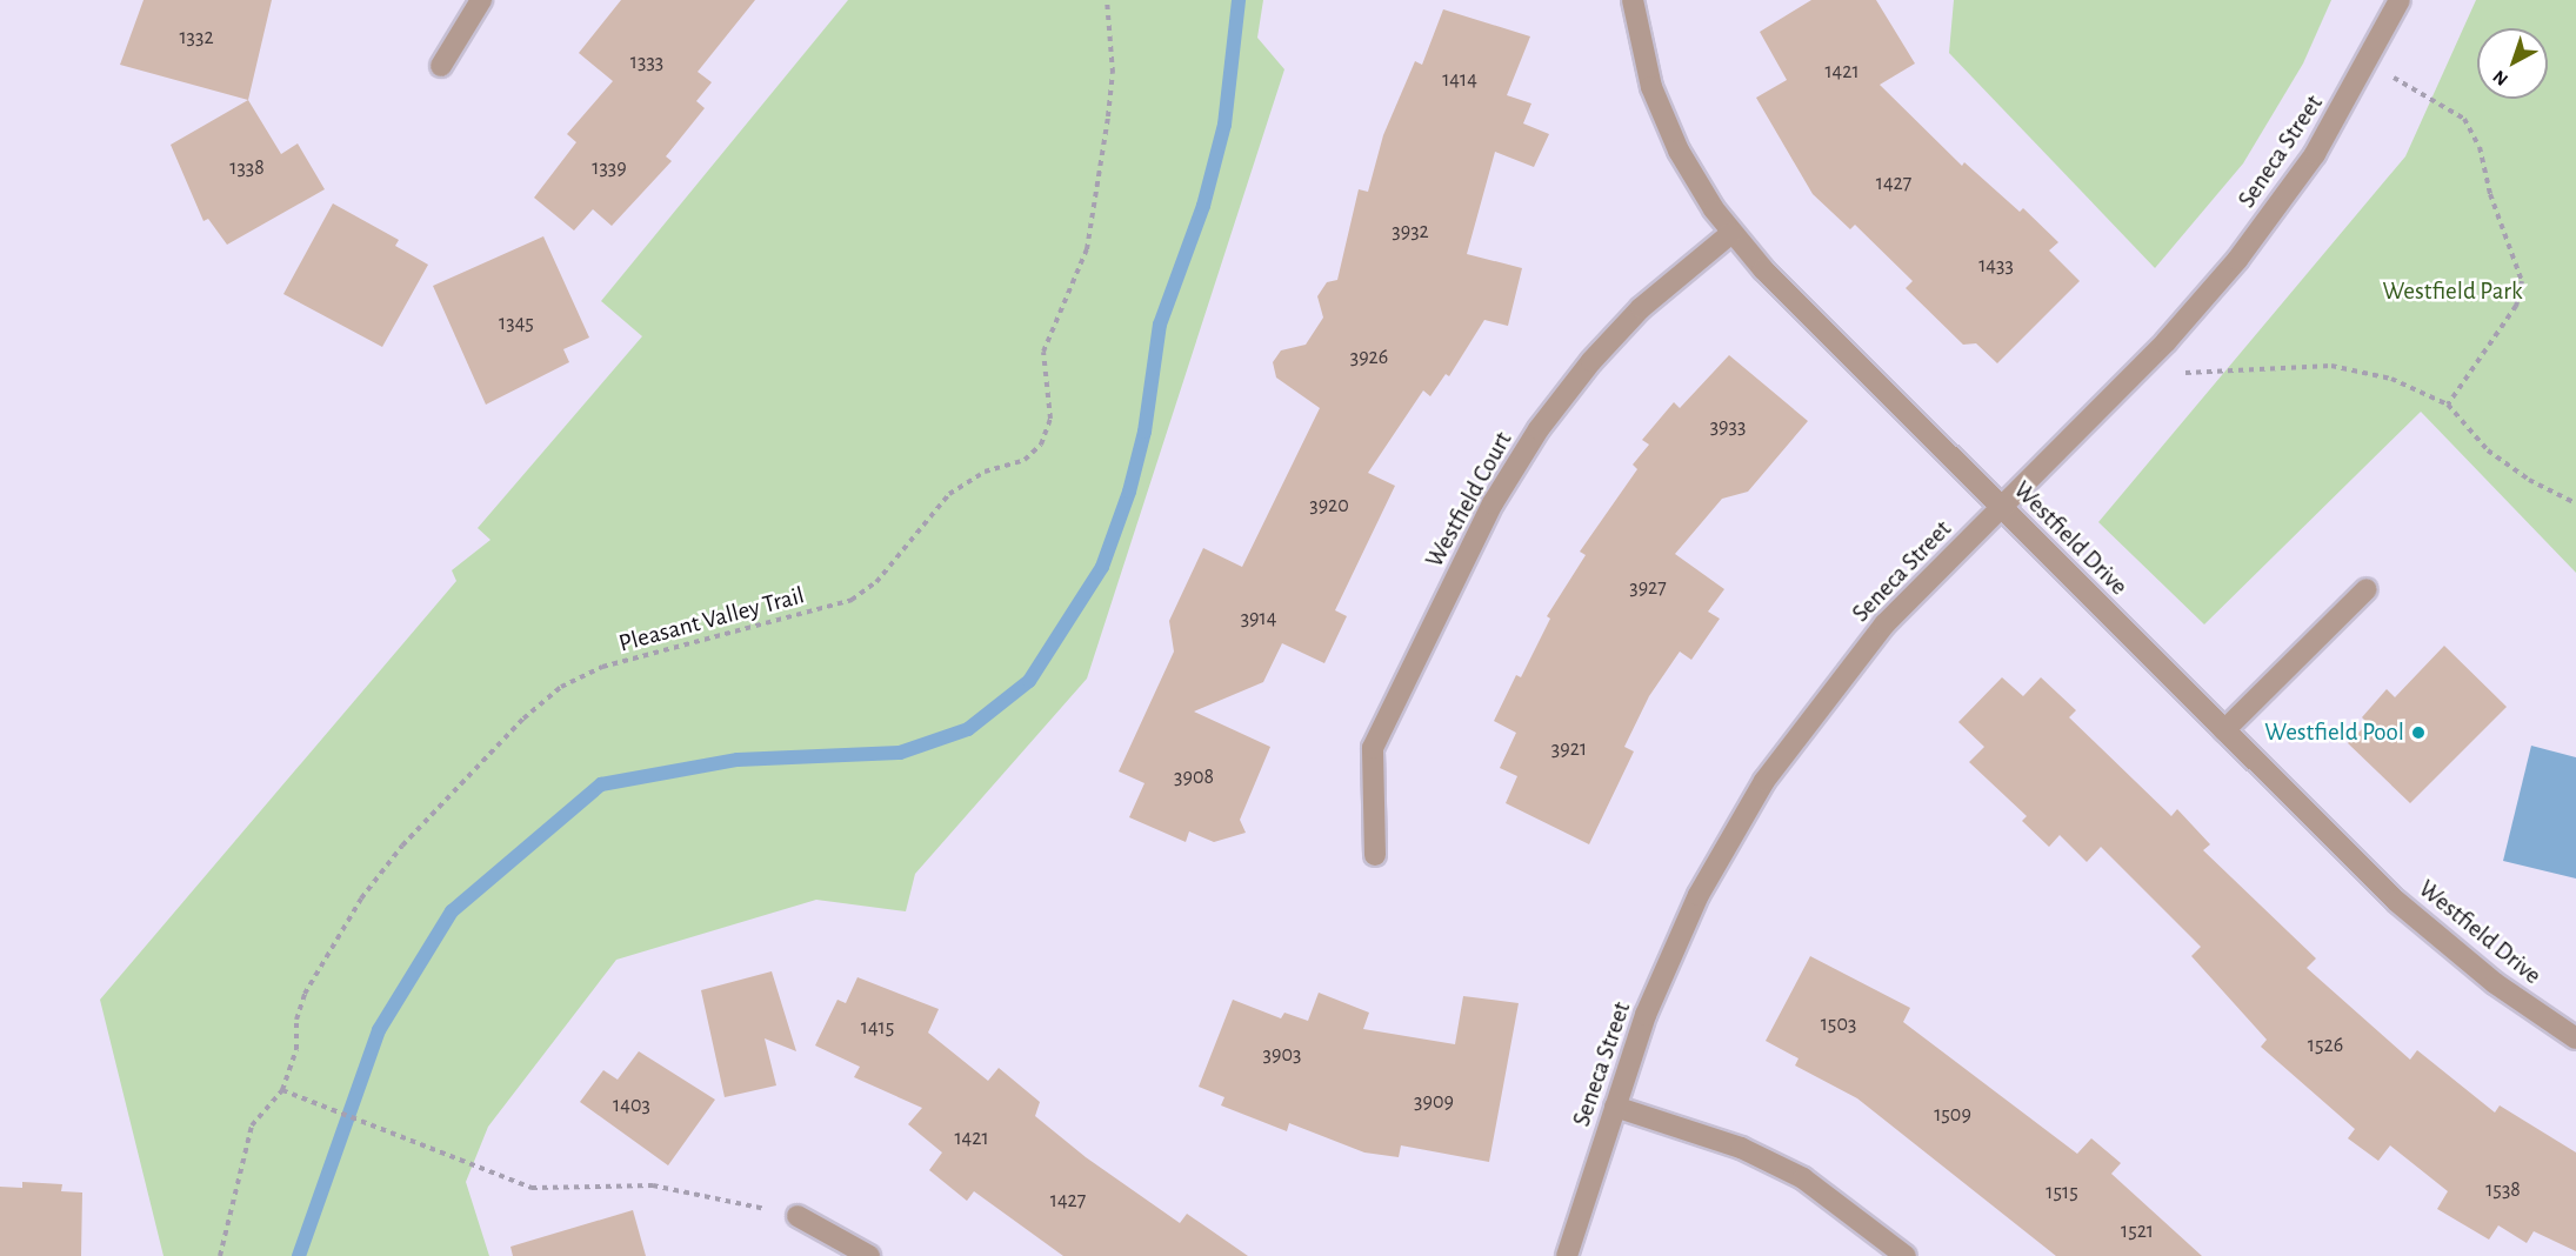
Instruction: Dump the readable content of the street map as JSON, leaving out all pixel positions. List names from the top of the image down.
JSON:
{
  "streets": {
    "street": ["Seneca Street", "Westfield Court", "Westfield Drive"],
    "path": ["Pleasant Valley Trail"]
  },
  "crossings": [
    ["Seneca Street", "Westfield Drive"],
    ["Westfield Court", "Westfield Drive"]
  ],
  "parks": ["Westfield Park"],
  "places": ["Westfield Pool"],
  "house_numbers": [
    "1332",
    "1333",
    "1421",
    "1414",
    "1338",
    "1339",
    "1427",
    "3932",
    "1433",
    "1345",
    "3926",
    "3933",
    "3920",
    "3927",
    "3914",
    "3921",
    "3908",
    "1503",
    "1415",
    "1526",
    "3903",
    "3909",
    "1403",
    "1509",
    "1421",
    "1538",
    "1515",
    "1427",
    "1521"
  ],
  "north": "bottom left"
}
